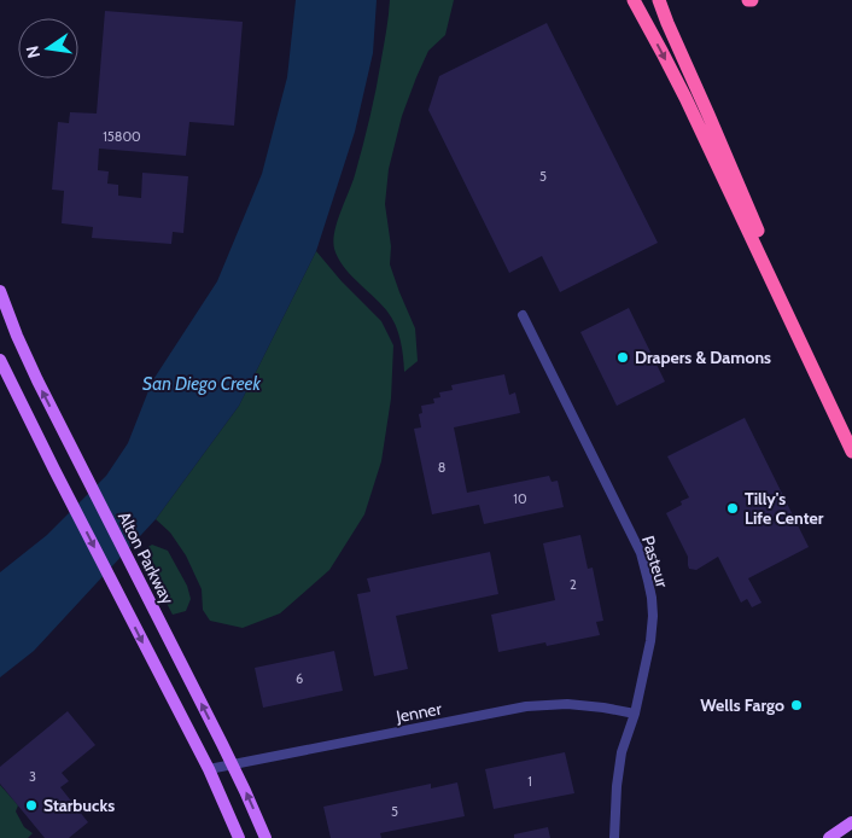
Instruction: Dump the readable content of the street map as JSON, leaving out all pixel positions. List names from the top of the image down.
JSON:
{
  "streets": {
    "main road": ["Alton Parkway"],
    "street": ["Pasteur", "Jenner"]
  },
  "crossings": [
    ["Alton Parkway", "Jenner"],
    ["Pasteur", "Jenner"]
  ],
  "water": ["San Diego Creek"],
  "places": [
    "Drapers & Damons",
    "Tilly's Life Center",
    "Wells Fargo",
    "Starbucks"
  ],
  "house_numbers": [
    "15800",
    "5",
    "8",
    "10",
    "2",
    "6",
    "3",
    "1",
    "5"
  ],
  "north": "left"
}
